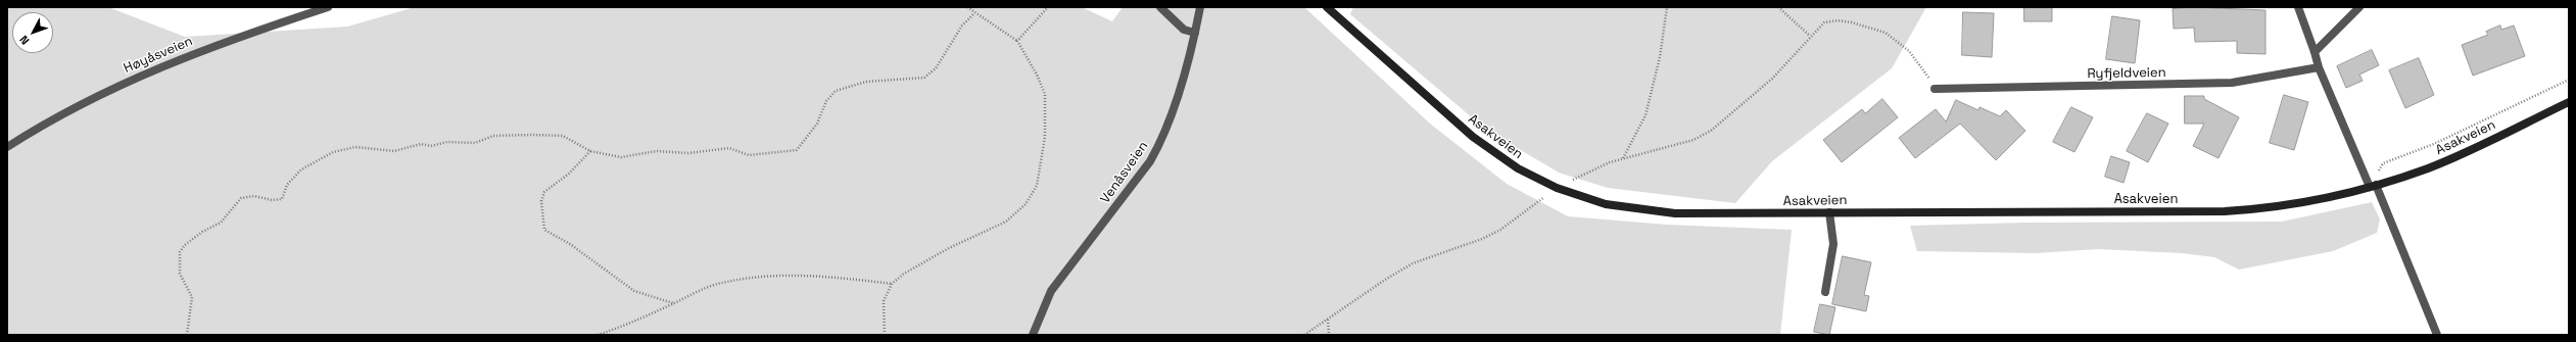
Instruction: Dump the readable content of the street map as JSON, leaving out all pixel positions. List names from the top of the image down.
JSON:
{
  "streets": {
    "main road": ["Asakveien"],
    "street": ["Høyåsveien", "Ryfjeldveien", "Venåsveien"]
  },
  "north": "bottom left"
}
